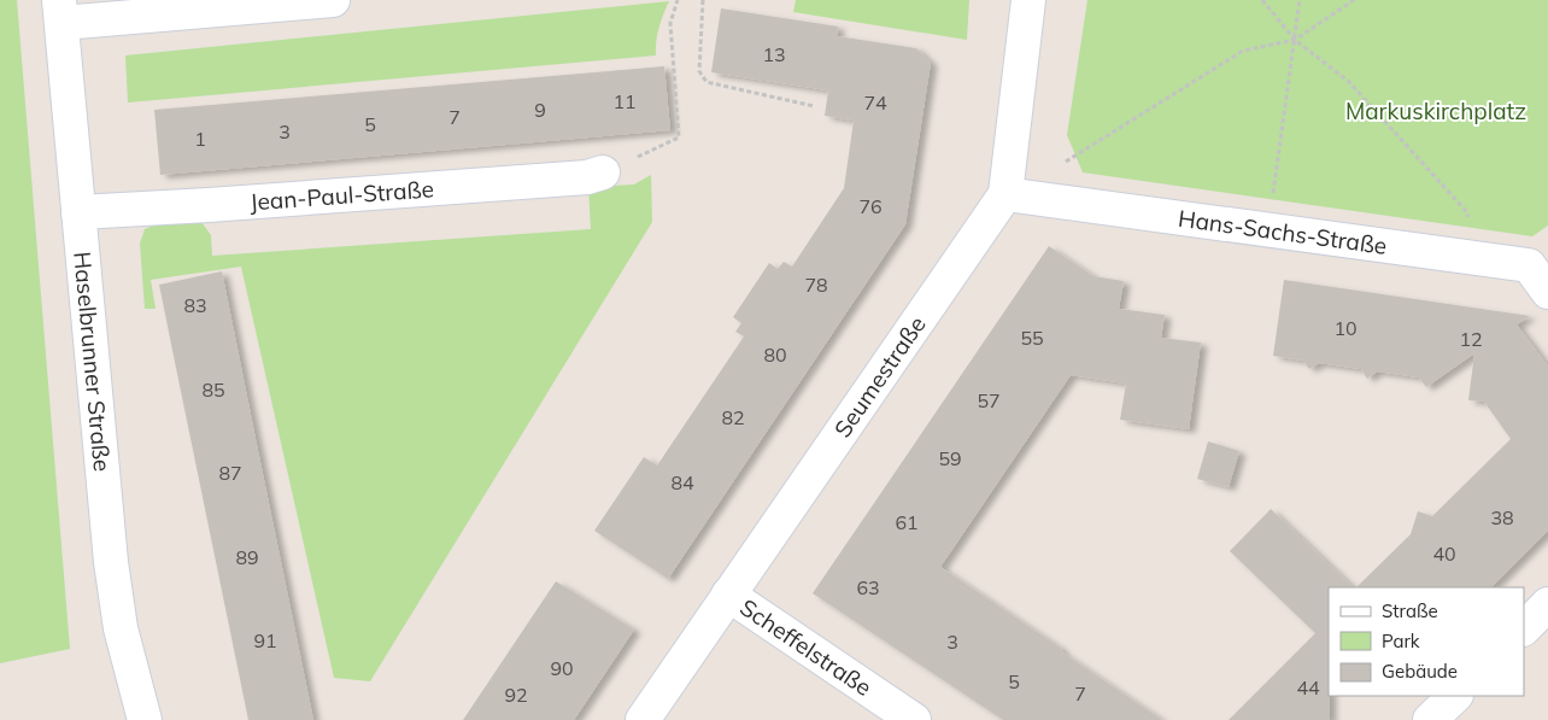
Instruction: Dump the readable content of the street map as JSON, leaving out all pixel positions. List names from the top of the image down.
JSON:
{
  "streets": {
    "street": [
      "Jean-Paul-Straße",
      "Hans-Sachs-Straße",
      "Haselbrunner Straße",
      "Seumestraße",
      "Scheffelstraße"
    ]
  },
  "crossings": [
    ["Jean-Paul-Straße", "Haselbrunner Straße"],
    ["Hans-Sachs-Straße", "Seumestraße"],
    ["Seumestraße", "Scheffelstraße"]
  ],
  "parks": ["Markuskirchplatz"],
  "house_numbers": [
    "13",
    "11",
    "74",
    "9",
    "7",
    "5",
    "3",
    "1",
    "76",
    "78",
    "83",
    "10",
    "55",
    "12",
    "80",
    "85",
    "57",
    "82",
    "59",
    "87",
    "84",
    "38",
    "61",
    "40",
    "89",
    "63",
    "91",
    "3",
    "90",
    "5",
    "44",
    "7",
    "92"
  ],
  "legend": ["Straße", "Park", "Gebäude"]
}
